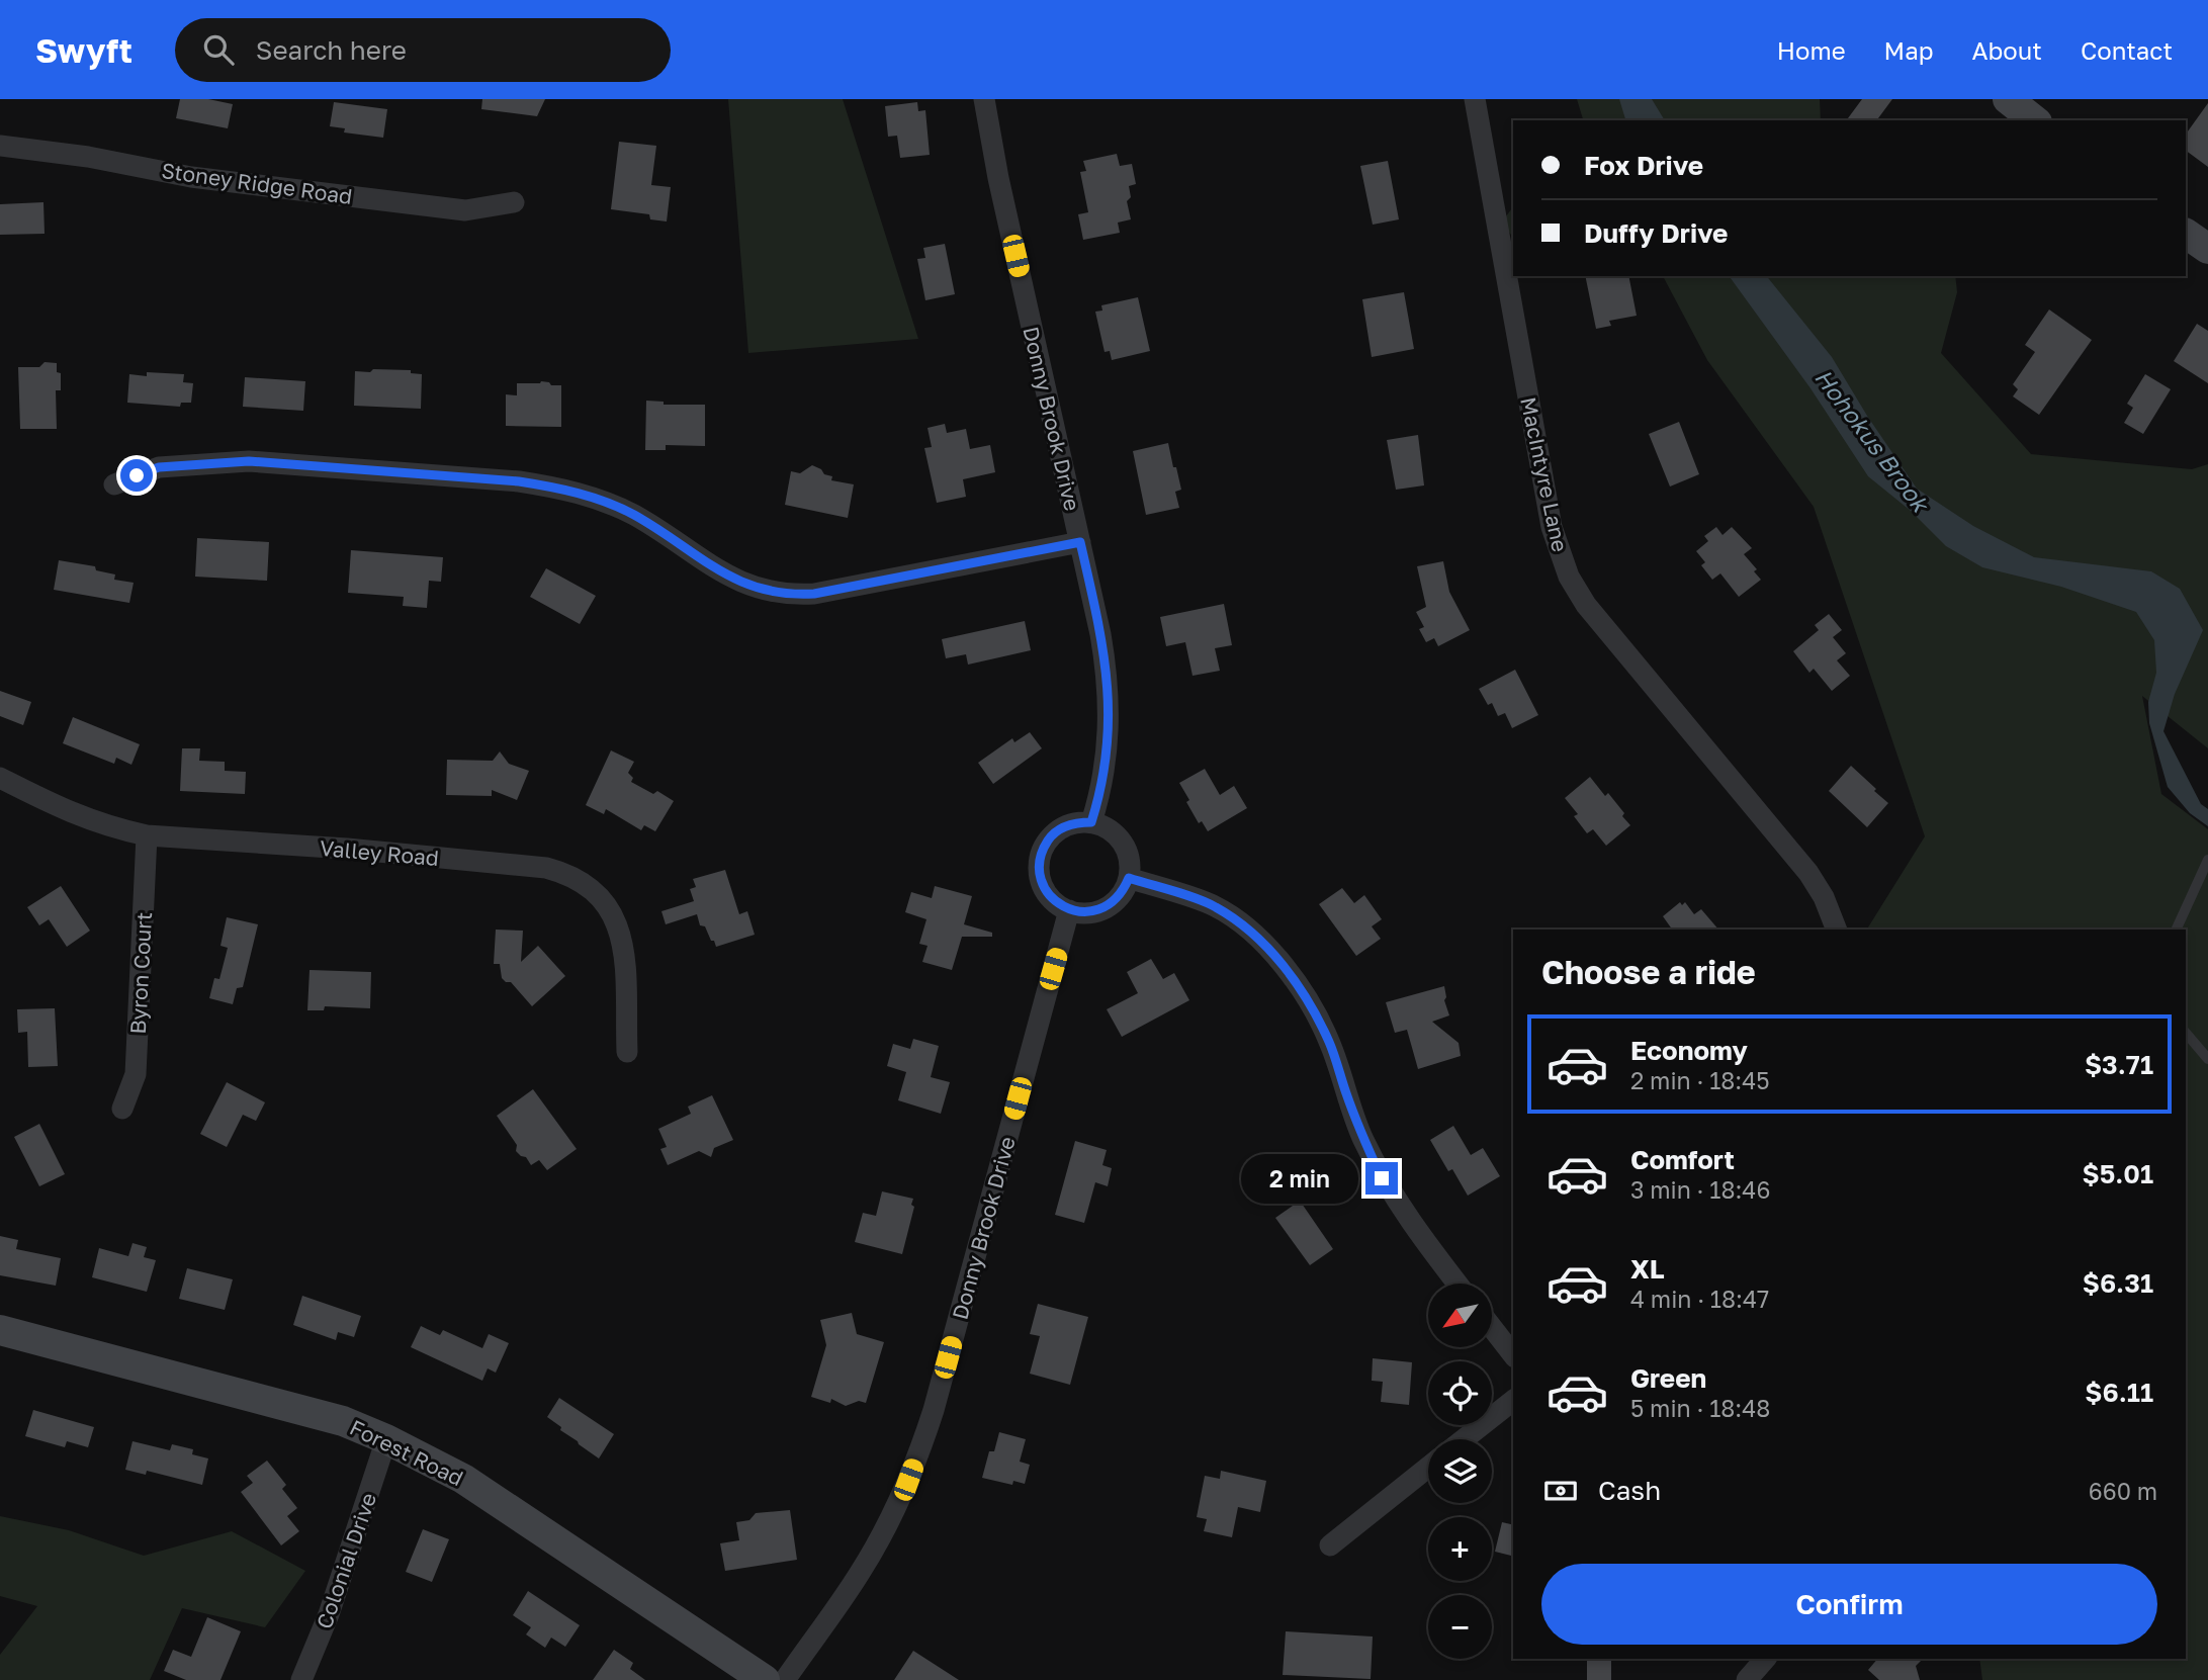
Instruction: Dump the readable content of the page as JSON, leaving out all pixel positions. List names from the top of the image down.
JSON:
{
  "streets": {
    "main road": ["Forest Road"],
    "street": [
      "Stoney Ridge Road",
      "Donny Brook Drive",
      "MacIntyre Lane",
      "Valley Road",
      "Byron Court",
      "Colonial Drive"
    ]
  },
  "crossings": [
    ["Valley Road", "Byron Court"],
    ["Forest Road", "Colonial Drive"]
  ],
  "water": ["Hohokus Brook"],
  "north": "bottom left",
  "page": {
    "header": "Swyft",
    "search": "Search here",
    "nav": [
      "Home",
      "Map",
      "About",
      "Contact"
    ],
    "banner": ["Fox Drive", "Duffy Drive"],
    "heading": "Choose a ride",
    "list": [
      {
        "name": "Economy",
        "note": "2 min · 18:45",
        "value": "$3.71"
      },
      {
        "name": "Comfort",
        "note": "3 min · 18:46",
        "value": "$5.01"
      },
      {
        "name": "XL",
        "note": "4 min · 18:47",
        "value": "$6.31"
      },
      {
        "name": "Green",
        "note": "5 min · 18:48",
        "value": "$6.11"
      }
    ],
    "bubble": "2 min",
    "map_buttons": ["+", "−"],
    "pay": ["Cash", "660 m"],
    "buttons": "Confirm"
  }
}
